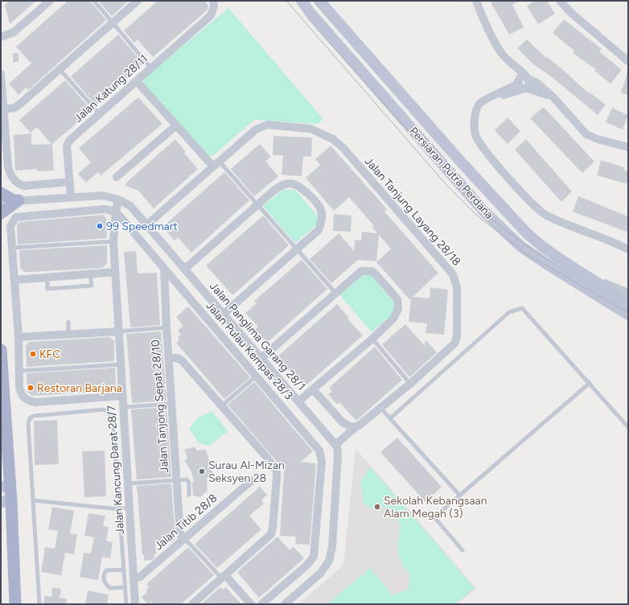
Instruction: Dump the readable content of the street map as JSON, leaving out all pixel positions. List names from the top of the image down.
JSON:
{
  "streets": {
    "main road": ["Persiaran Putra Perdana"],
    "street": [
      "Jalan Katung 28/11",
      "Jalan Tanjung Layang 28/18",
      "Jalan Panglima Garang 28/1",
      "Jalan Pulau Kempas 28/3",
      "Jalan Tanjong Sepat 28/10",
      "Jalan Kancung Darat 28/7",
      "Jalan Titib 28/8"
    ]
  },
  "crossings": [
    ["Jalan Katung 28/11", "Jalan Panglima Garang 28/1"],
    ["Jalan Tanjung Layang 28/18", "Jalan Panglima Garang 28/1"],
    ["Jalan Panglima Garang 28/1", "Jalan Kancung Darat 28/7"],
    ["Jalan Pulau Kempas 28/3", "Jalan Tanjong Sepat 28/10"],
    ["Jalan Pulau Kempas 28/3", "Jalan Kancung Darat 28/7"],
    ["Jalan Tanjong Sepat 28/10", "Jalan Titib 28/8"],
    ["Jalan Kancung Darat 28/7", "Jalan Titib 28/8"]
  ],
  "places": [
    "99 Speedmart",
    "KFC",
    "Restoran Barjana",
    "Surau Al-Mizan Seksyen 28",
    "Sekolah Kebangsaan Alam Megah (3)"
  ]
}
